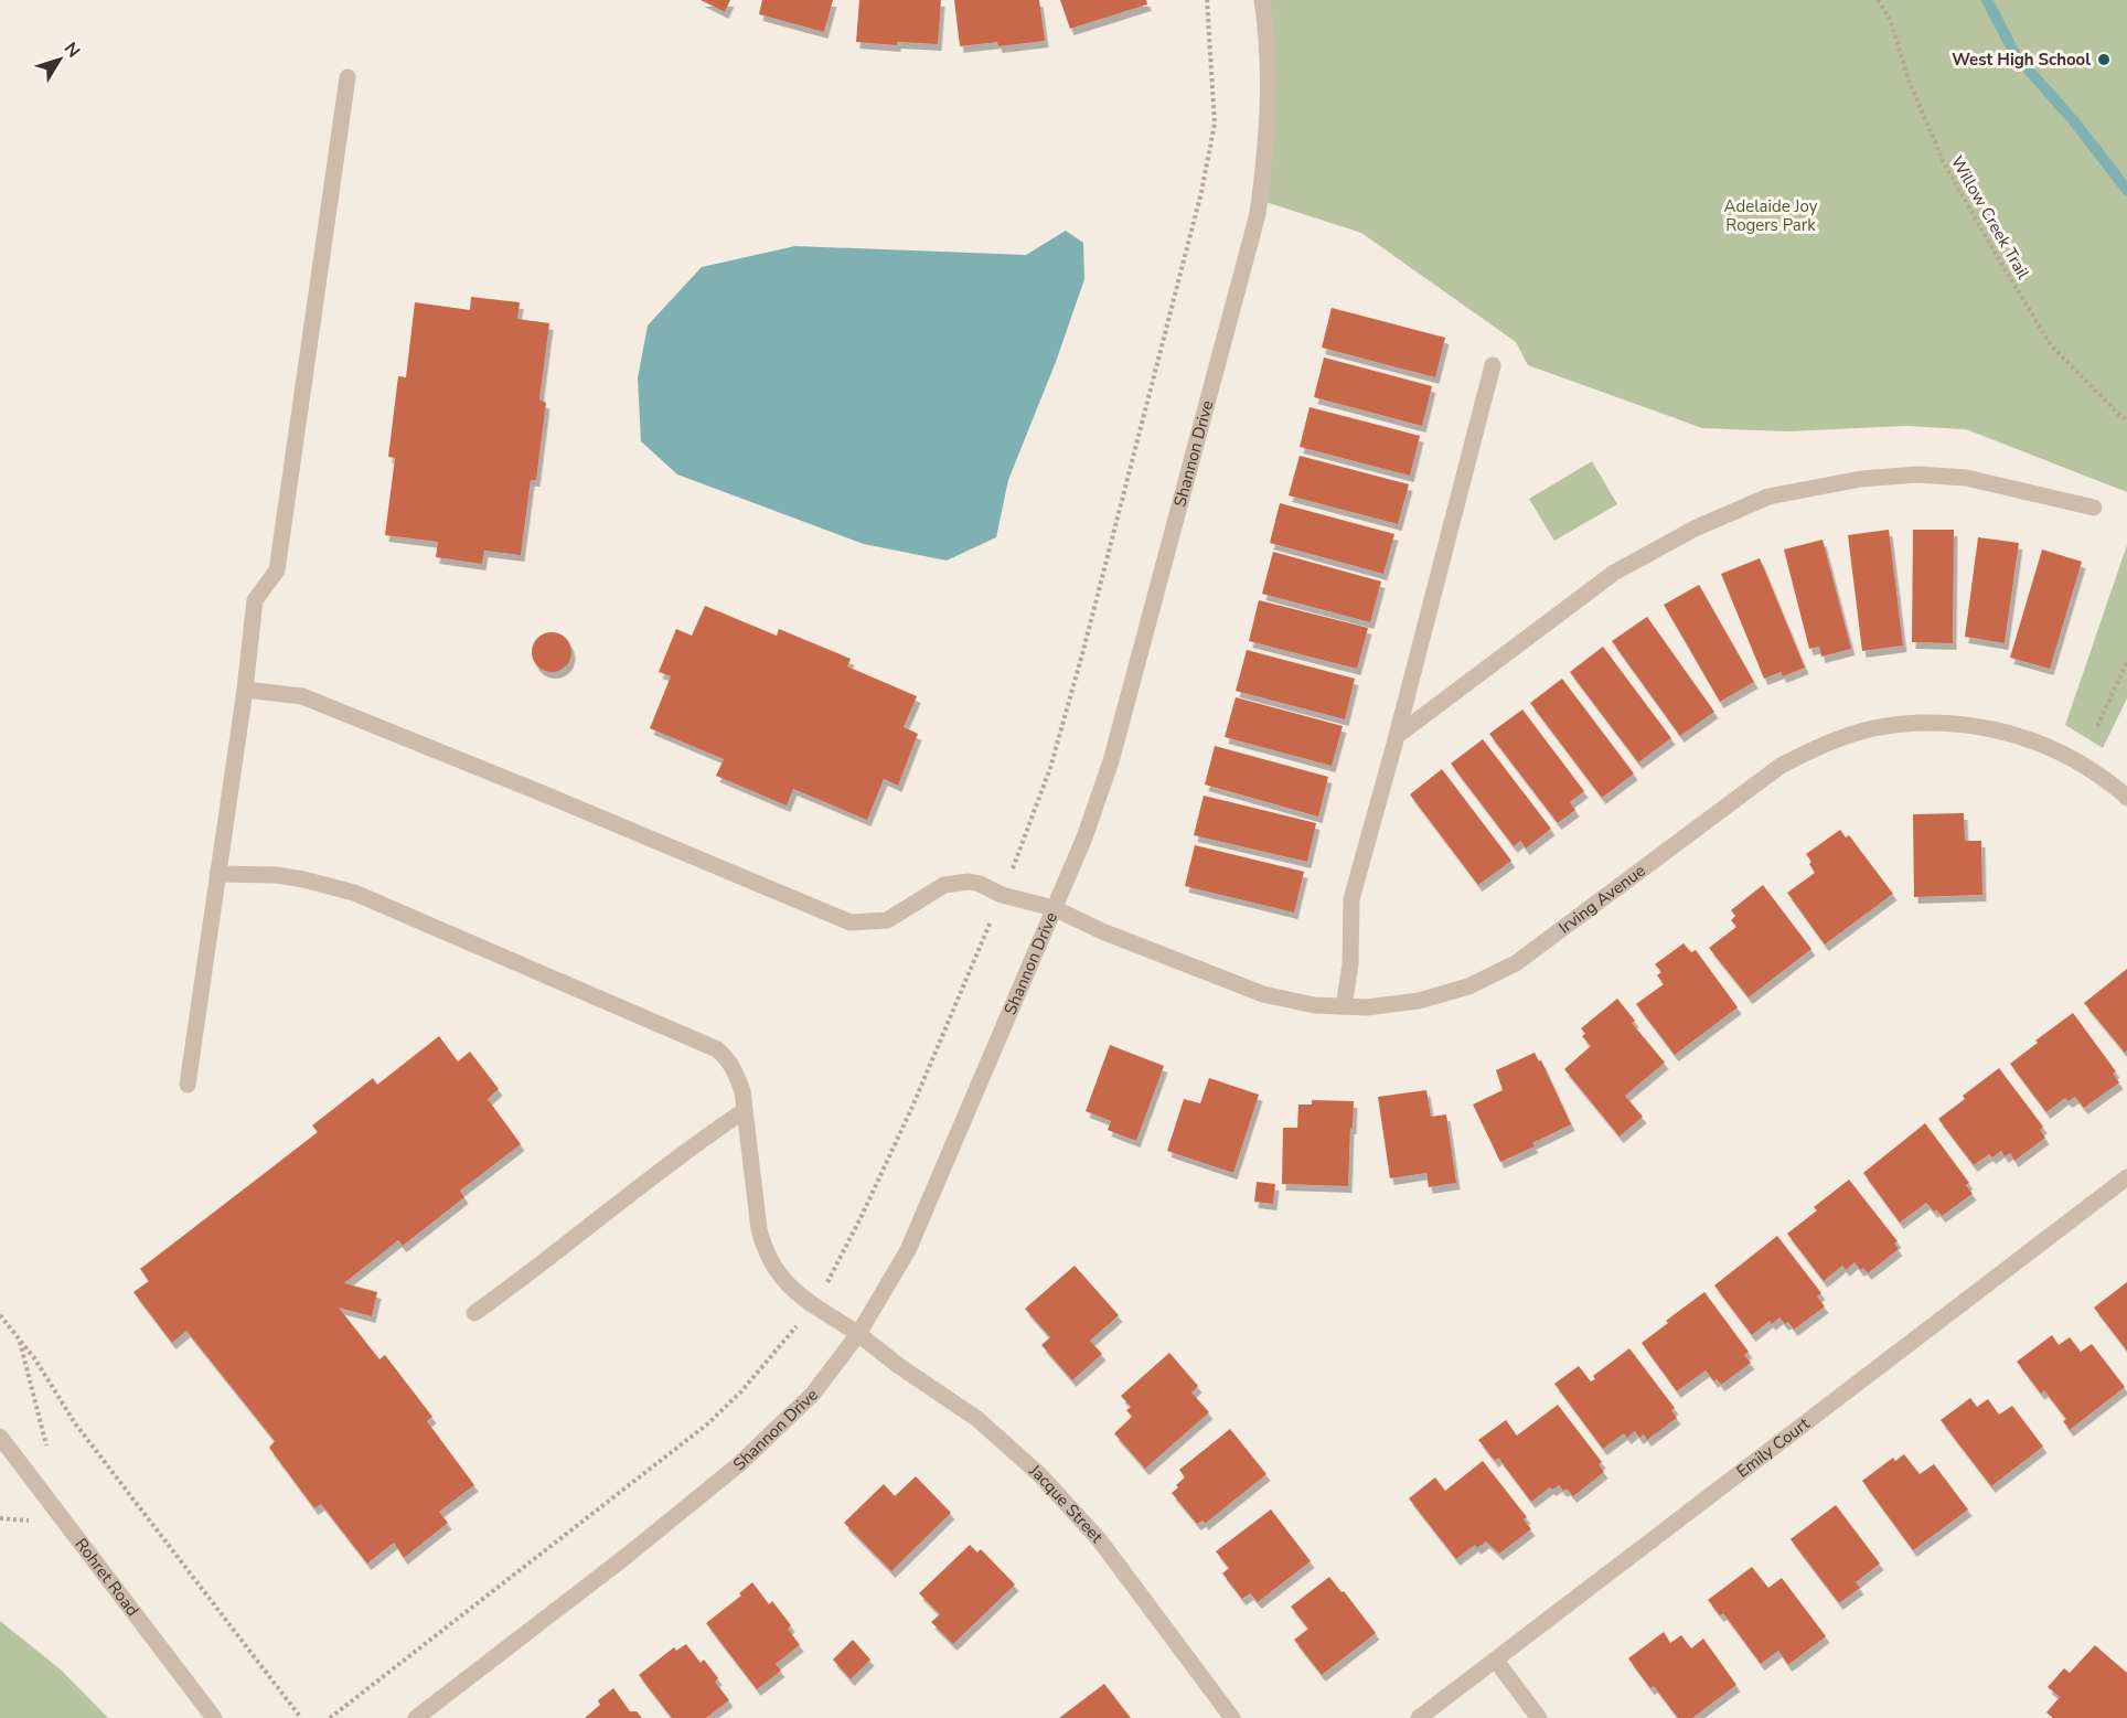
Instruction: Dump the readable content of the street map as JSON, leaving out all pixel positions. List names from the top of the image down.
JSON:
{
  "streets": {
    "street": [
      "Shannon Drive",
      "Irving Avenue",
      "Emily Court",
      "Jacque Street",
      "Rohret Road"
    ],
    "path": ["Willow Creek Trail"]
  },
  "crossings": [
    ["Shannon Drive", "Irving Avenue"],
    ["Shannon Drive", "Jacque Street"]
  ],
  "parks": ["Adelaide Joy Rogers Park"],
  "places": ["West High School"],
  "north": "top right"
}
